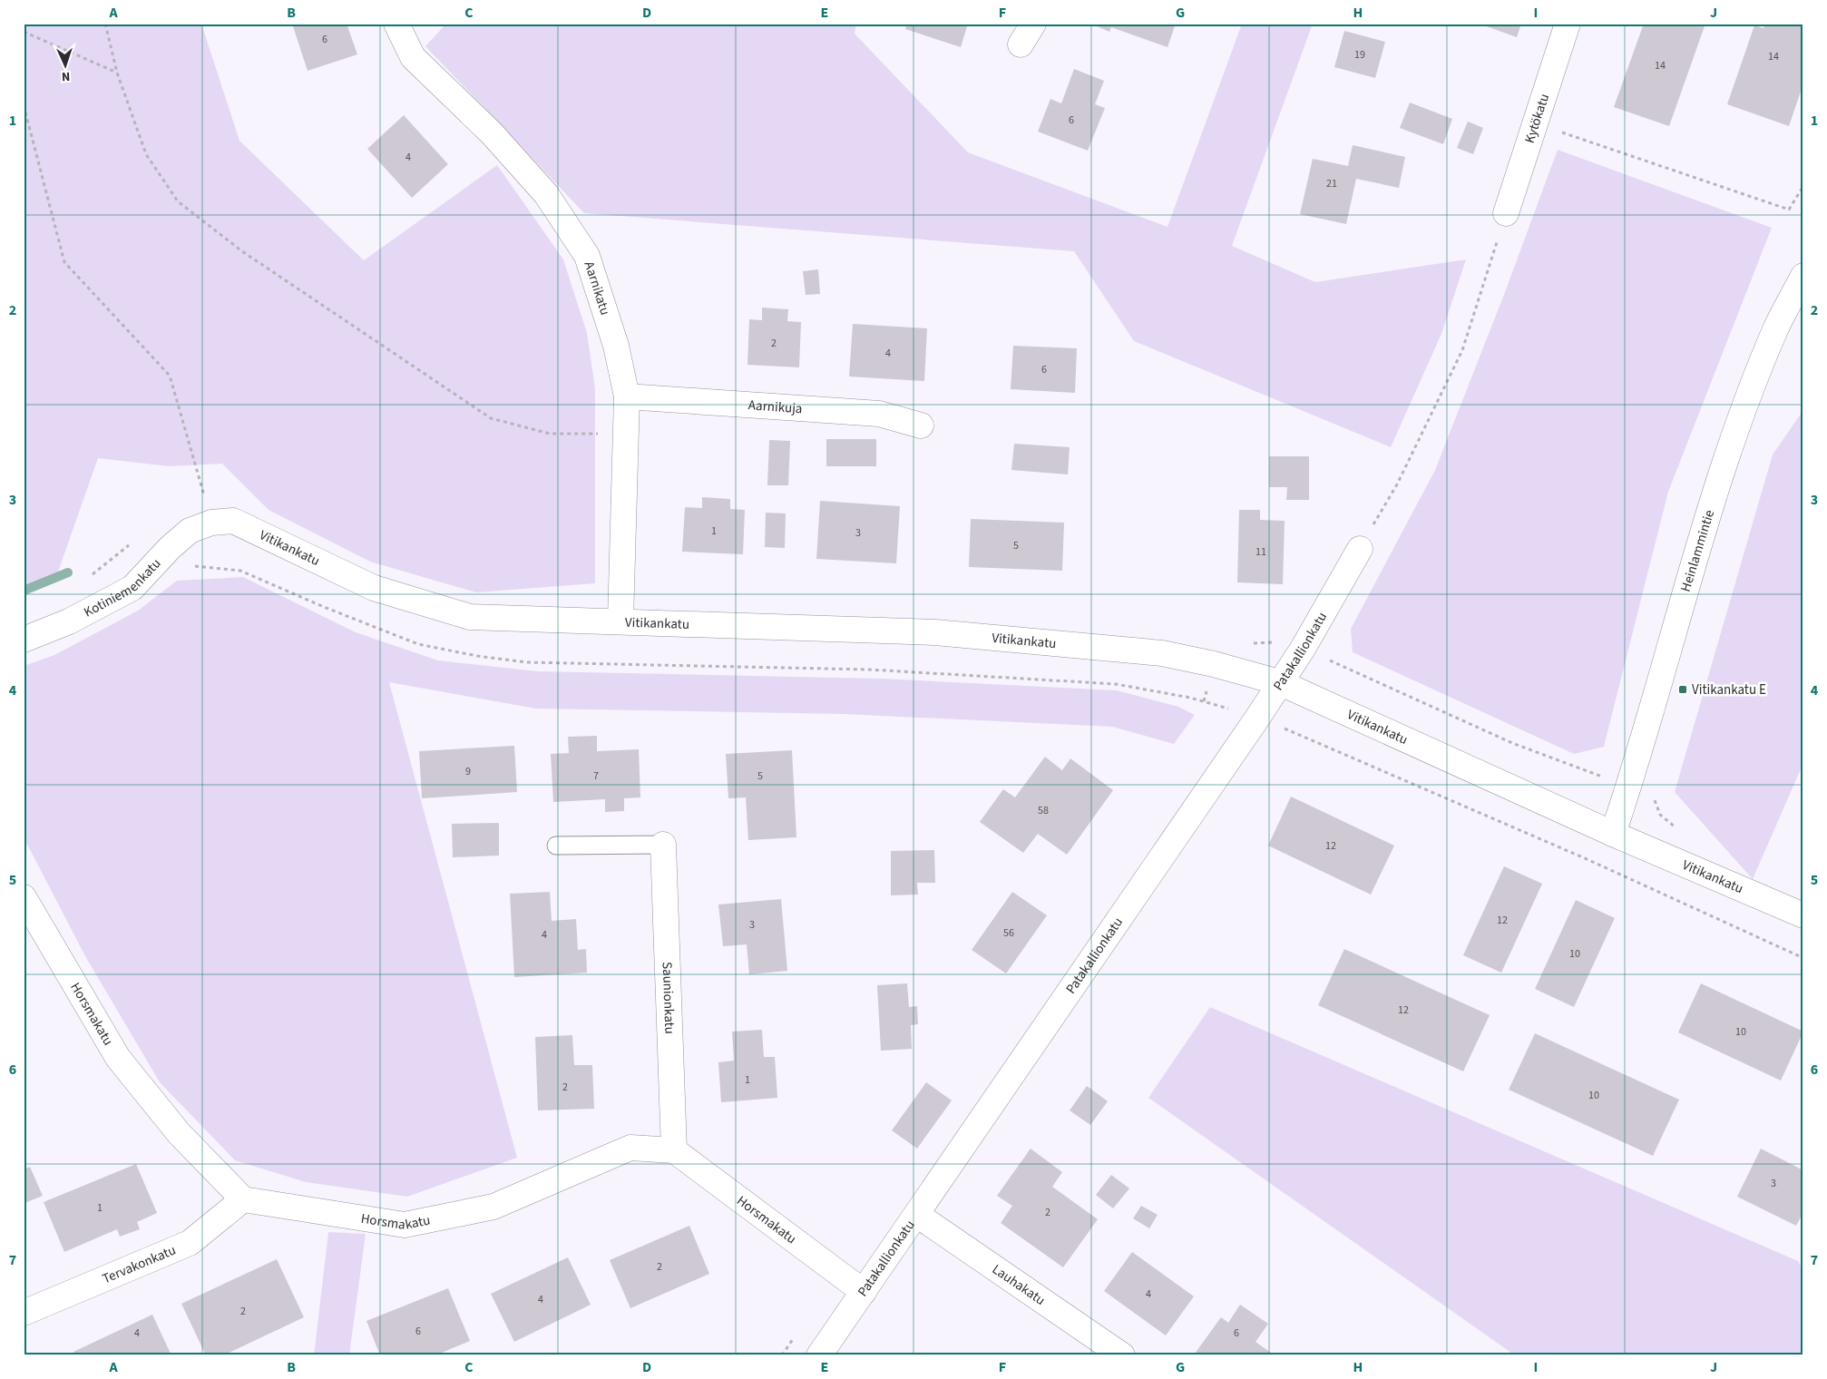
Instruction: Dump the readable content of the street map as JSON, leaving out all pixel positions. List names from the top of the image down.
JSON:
{
  "streets": {
    "street": [
      "Kytökatu",
      "Aarnikatu",
      "Aarnikuja",
      "Vitikankatu",
      "Heinlammintie",
      "Kotiniemenkatu",
      "Patakallionkatu",
      "Saunionkatu",
      "Horsmakatu",
      "Tervakonkatu",
      "Lauhakatu"
    ]
  },
  "crossings": [
    ["Aarnikatu", "Aarnikuja"],
    ["Aarnikatu", "Vitikankatu"],
    ["Vitikankatu", "Heinlammintie"],
    ["Vitikankatu", "Kotiniemenkatu"],
    ["Vitikankatu", "Patakallionkatu"],
    ["Patakallionkatu", "Horsmakatu"],
    ["Patakallionkatu", "Lauhakatu"],
    ["Saunionkatu", "Horsmakatu"],
    ["Horsmakatu", "Tervakonkatu"]
  ],
  "places": {
    "transit": ["Vitikankatu E"]
  },
  "house_numbers": [
    "6",
    "19",
    "14",
    "14",
    "6",
    "4",
    "21",
    "2",
    "4",
    "6",
    "1",
    "3",
    "5",
    "11",
    "9",
    "7",
    "5",
    "58",
    "12",
    "12",
    "3",
    "56",
    "4",
    "10",
    "12",
    "10",
    "1",
    "2",
    "10",
    "3",
    "1",
    "2",
    "2",
    "4",
    "4",
    "2",
    "6",
    "4",
    "6"
  ],
  "north": "bottom",
  "grid": {
    "columns": [
      "A",
      "B",
      "C",
      "D",
      "E",
      "F",
      "G",
      "H",
      "I",
      "J"
    ],
    "rows": [
      "1",
      "2",
      "3",
      "4",
      "5",
      "6",
      "7"
    ]
  }
}
